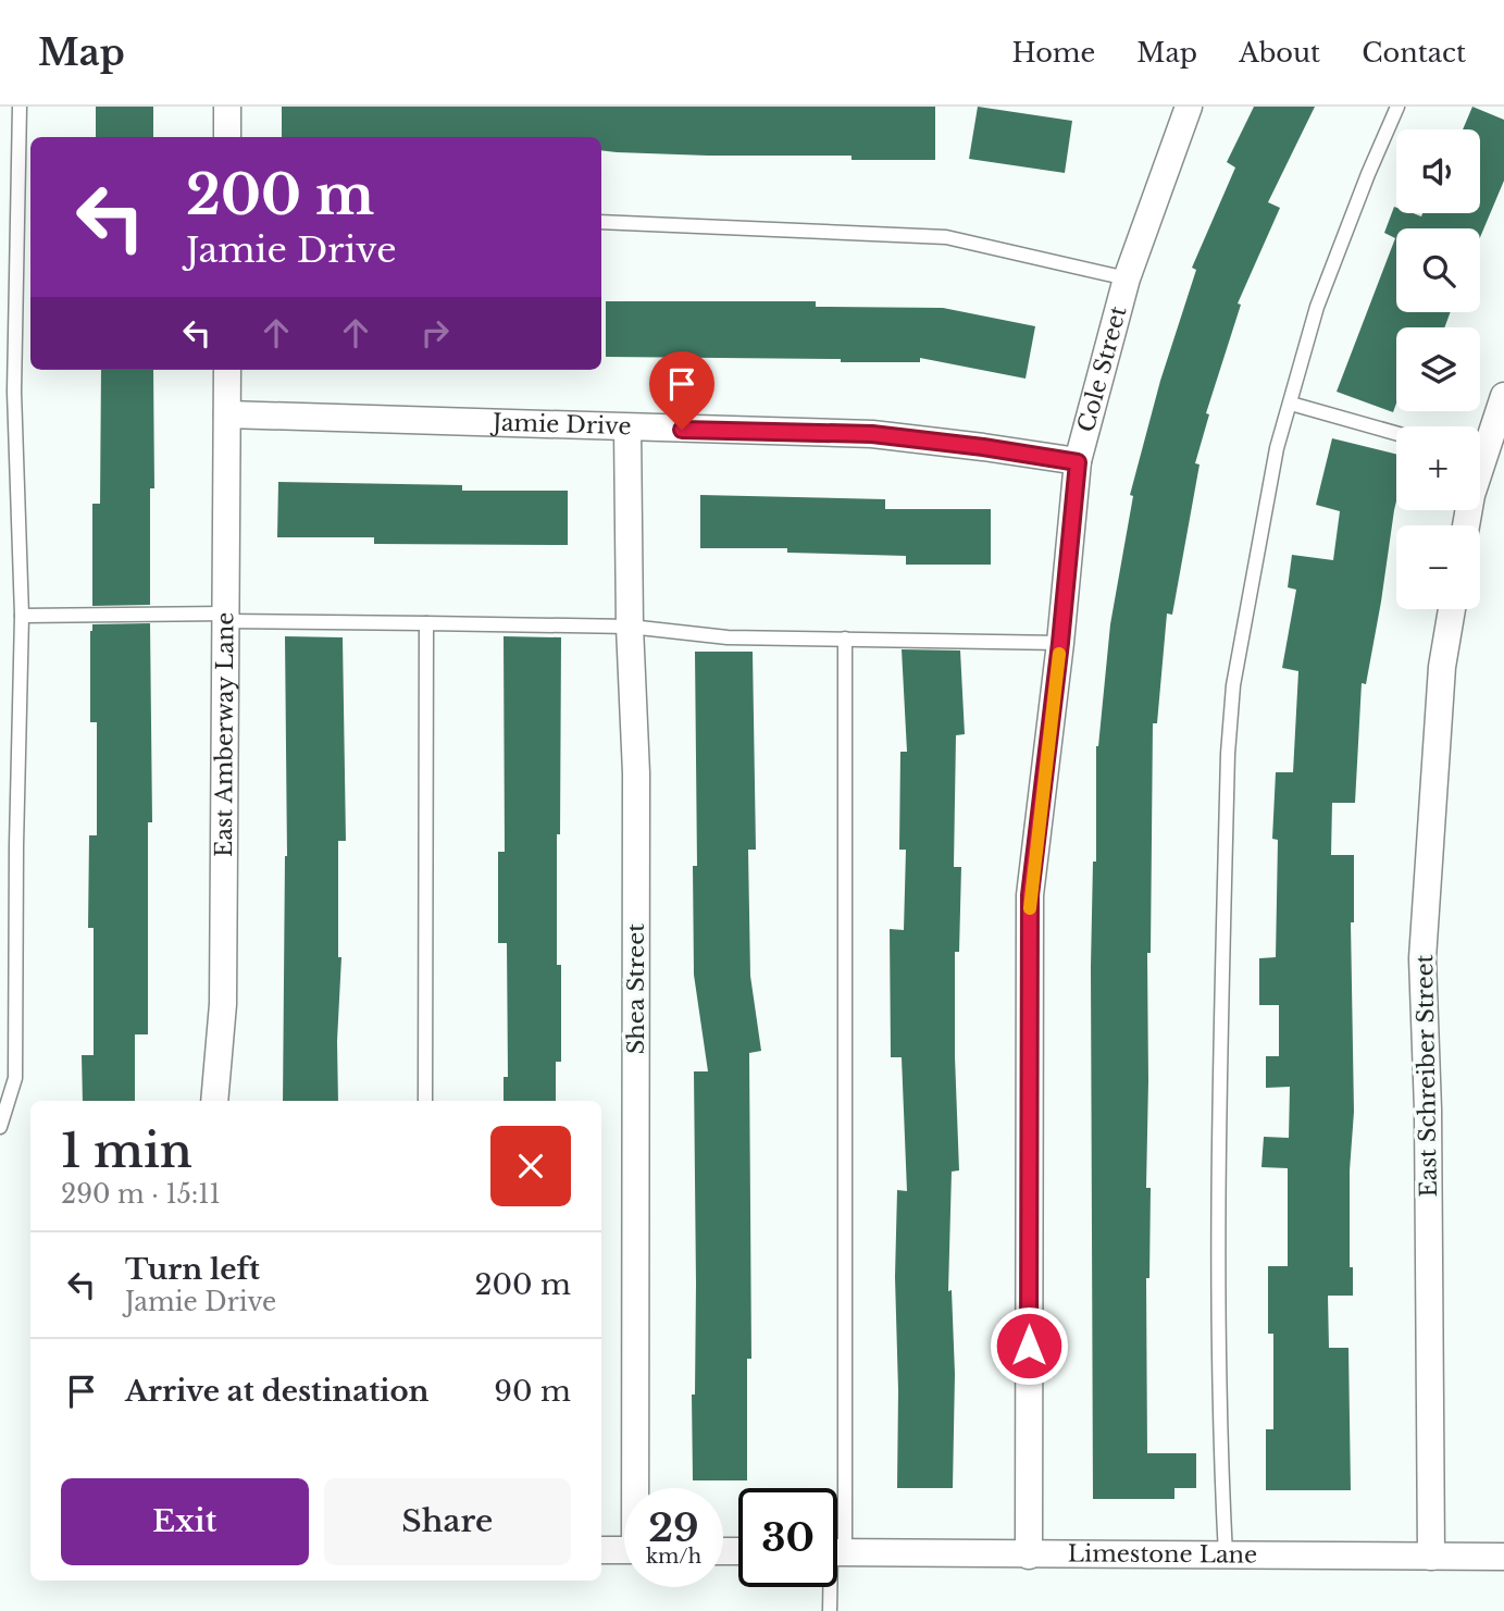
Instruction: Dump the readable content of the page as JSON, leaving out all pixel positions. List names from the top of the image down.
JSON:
{
  "streets": {
    "street": [
      "Cole Street",
      "Jamie Drive",
      "East Amberway Lane",
      "Shea Street",
      "East Schreiber Street",
      "Limestone Lane"
    ]
  },
  "crossings": [
    ["Cole Street", "Jamie Drive"],
    ["Cole Street", "Limestone Lane"],
    ["Jamie Drive", "East Amberway Lane"],
    ["Jamie Drive", "Shea Street"],
    ["East Schreiber Street", "Limestone Lane"]
  ],
  "page": {
    "header": "Map",
    "nav": [
      "Home",
      "Map",
      "About",
      "Contact"
    ],
    "map_buttons": ["+", "−"],
    "turn": ["200 m", "Jamie Drive"],
    "heading": ["1 min", "290 m · 15:11"],
    "list": [
      {
        "name": "Turn left",
        "note": "Jamie Drive",
        "value": "200 m"
      },
      {
        "name": "Arrive at destination",
        "value": "90 m"
      }
    ],
    "buttons": ["Exit", "Share"],
    "speed": "29 km/h",
    "limit": "30"
  }
}
